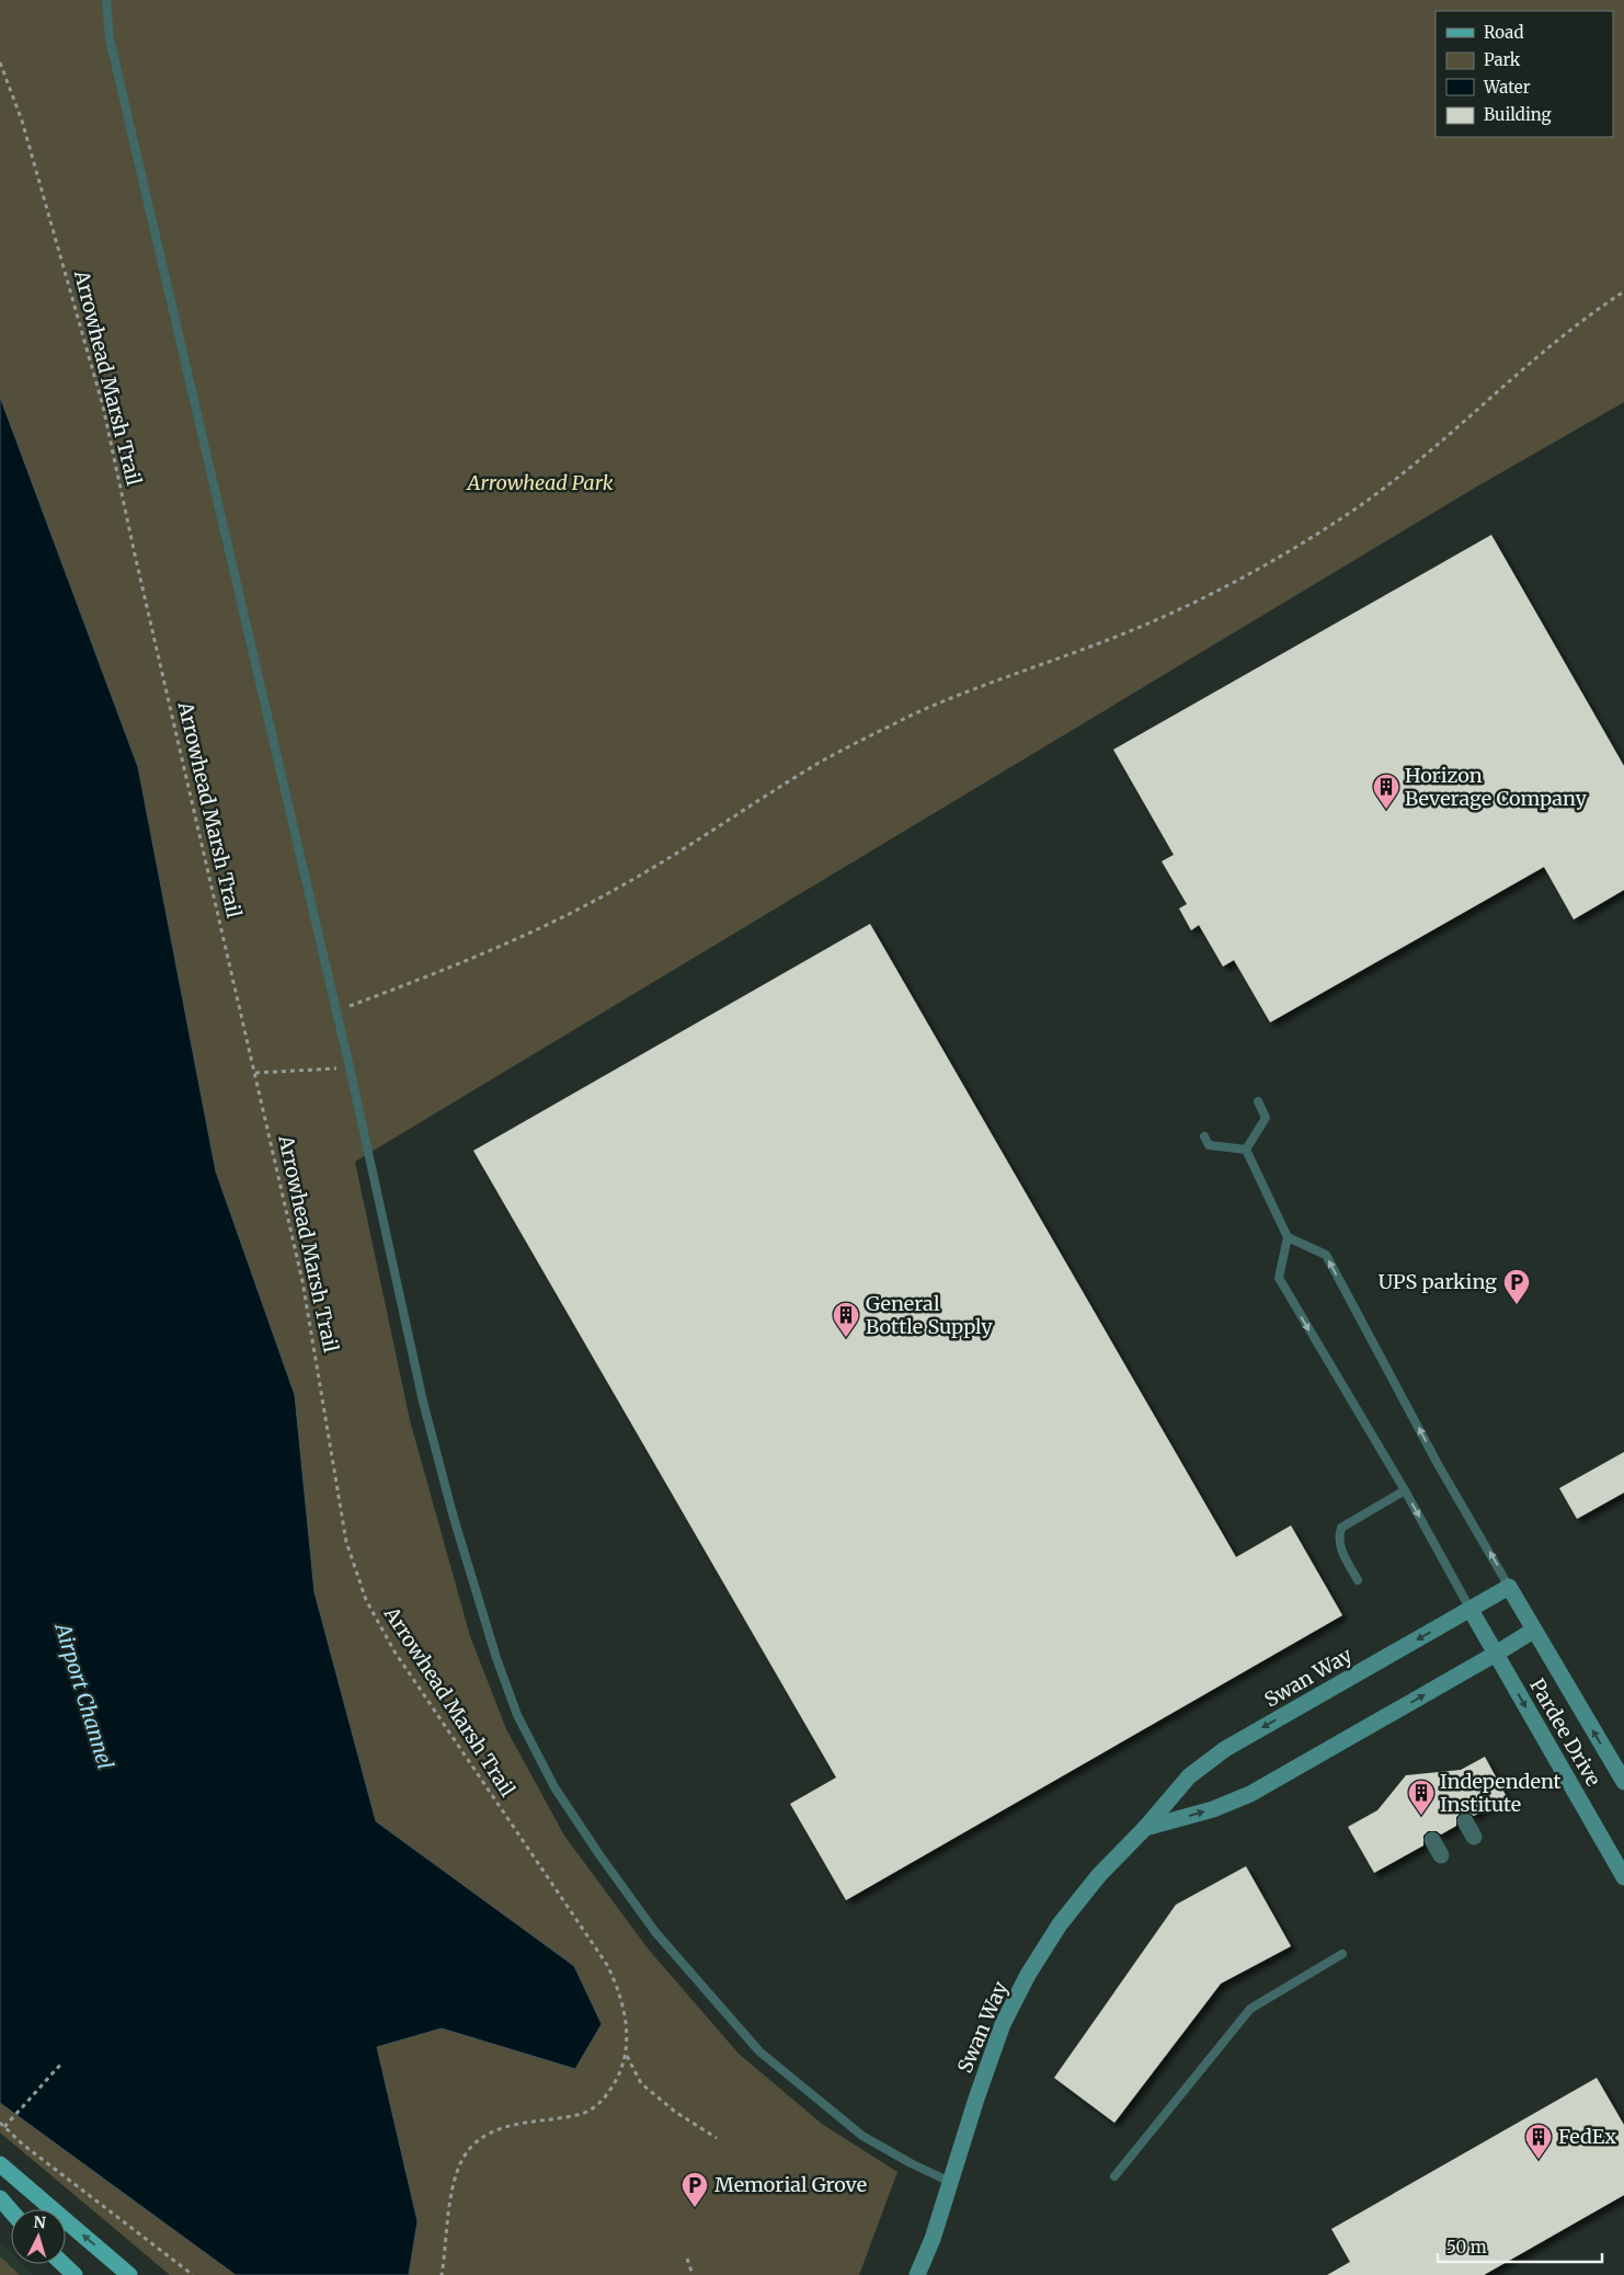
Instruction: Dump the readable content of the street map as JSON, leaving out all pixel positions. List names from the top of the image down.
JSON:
{
  "streets": {
    "main road": ["Swan Way", "Pardee Drive"],
    "path": ["Arrowhead Marsh Trail"]
  },
  "crossings": [
    ["Swan Way", "Pardee Drive"]
  ],
  "water": ["Airport Channel"],
  "parks": ["Arrowhead Park"],
  "places": {
    "building": [
      "Horizon Beverage Company",
      "General Bottle Supply",
      "Independent Institute",
      "FedEx"
    ],
    "parking": ["UPS parking", "Memorial Grove"]
  },
  "legend": [
    "Road",
    "Park",
    "Water",
    "Building"
  ],
  "scale_bar": "50 m",
  "north": "top"
}
